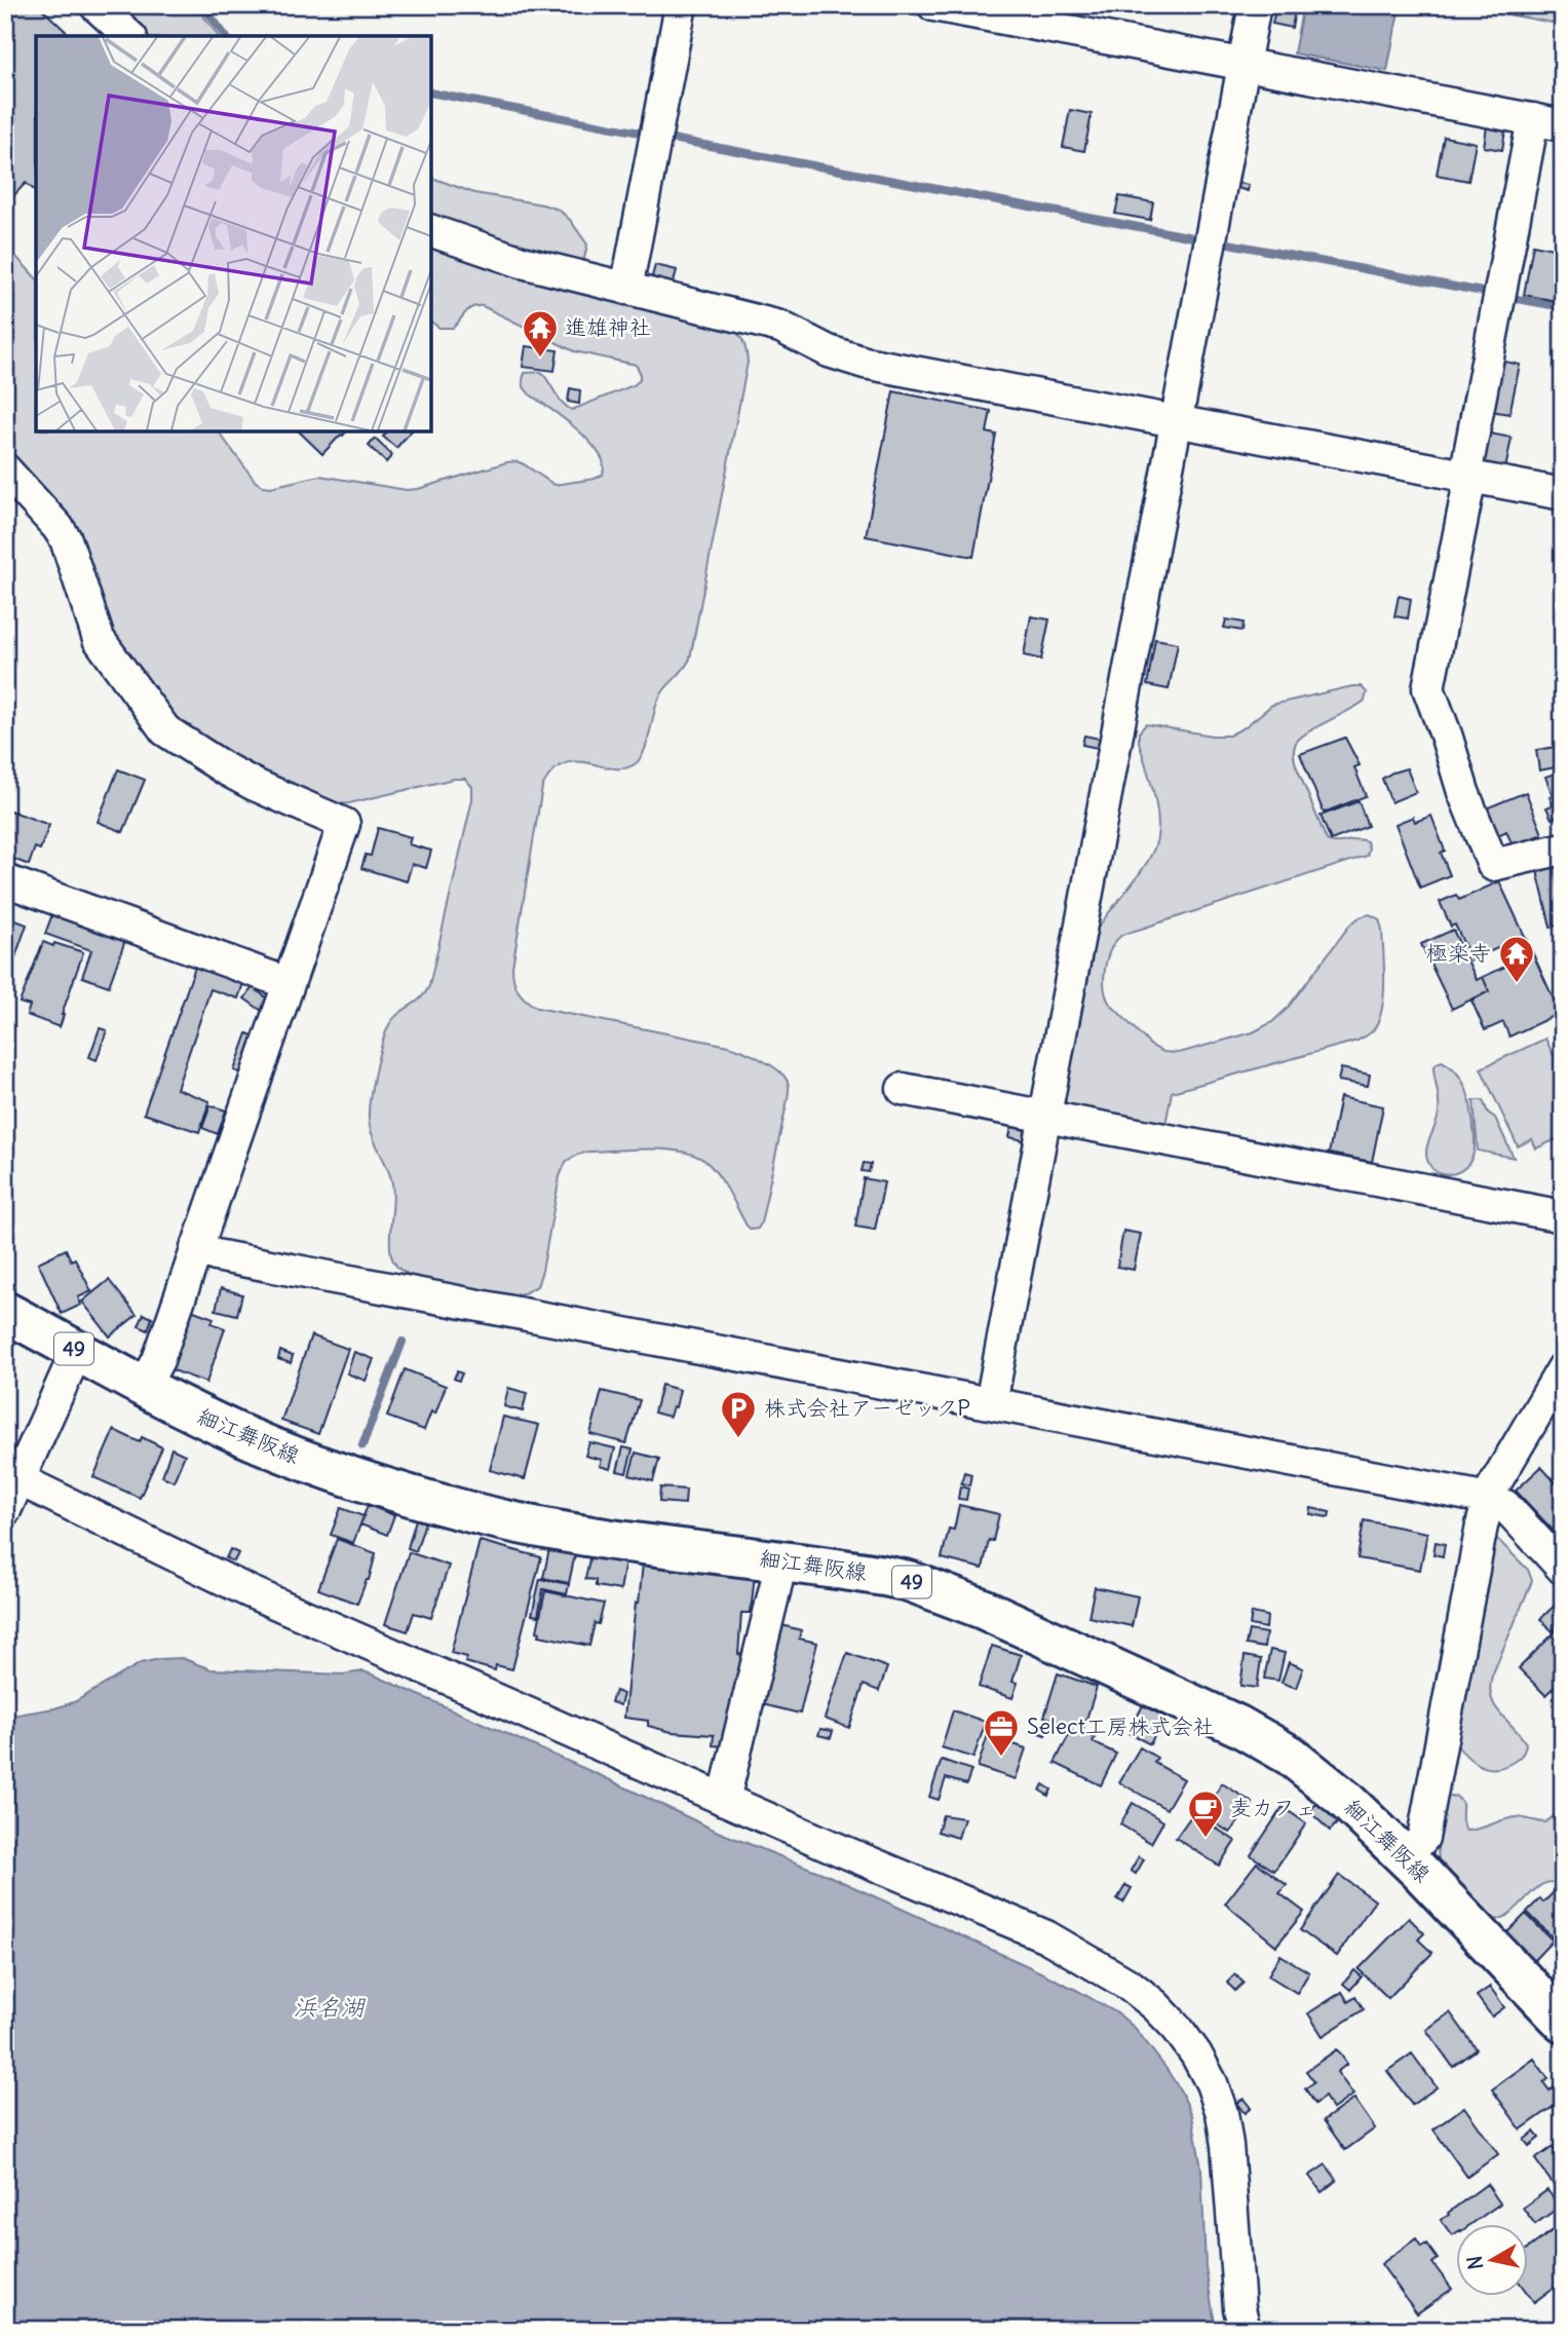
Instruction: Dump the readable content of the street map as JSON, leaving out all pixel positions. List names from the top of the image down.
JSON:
{
  "streets": {
    "main road": ["49", "細江舞阪線"]
  },
  "water": ["浜名湖"],
  "places": {
    "temple": ["進雄神社", "極楽寺"],
    "parking": ["株式会社アーゼックP"],
    "office": ["Select工房株式会社"],
    "cafe": ["麦カフェ"]
  },
  "north": "left"
}
